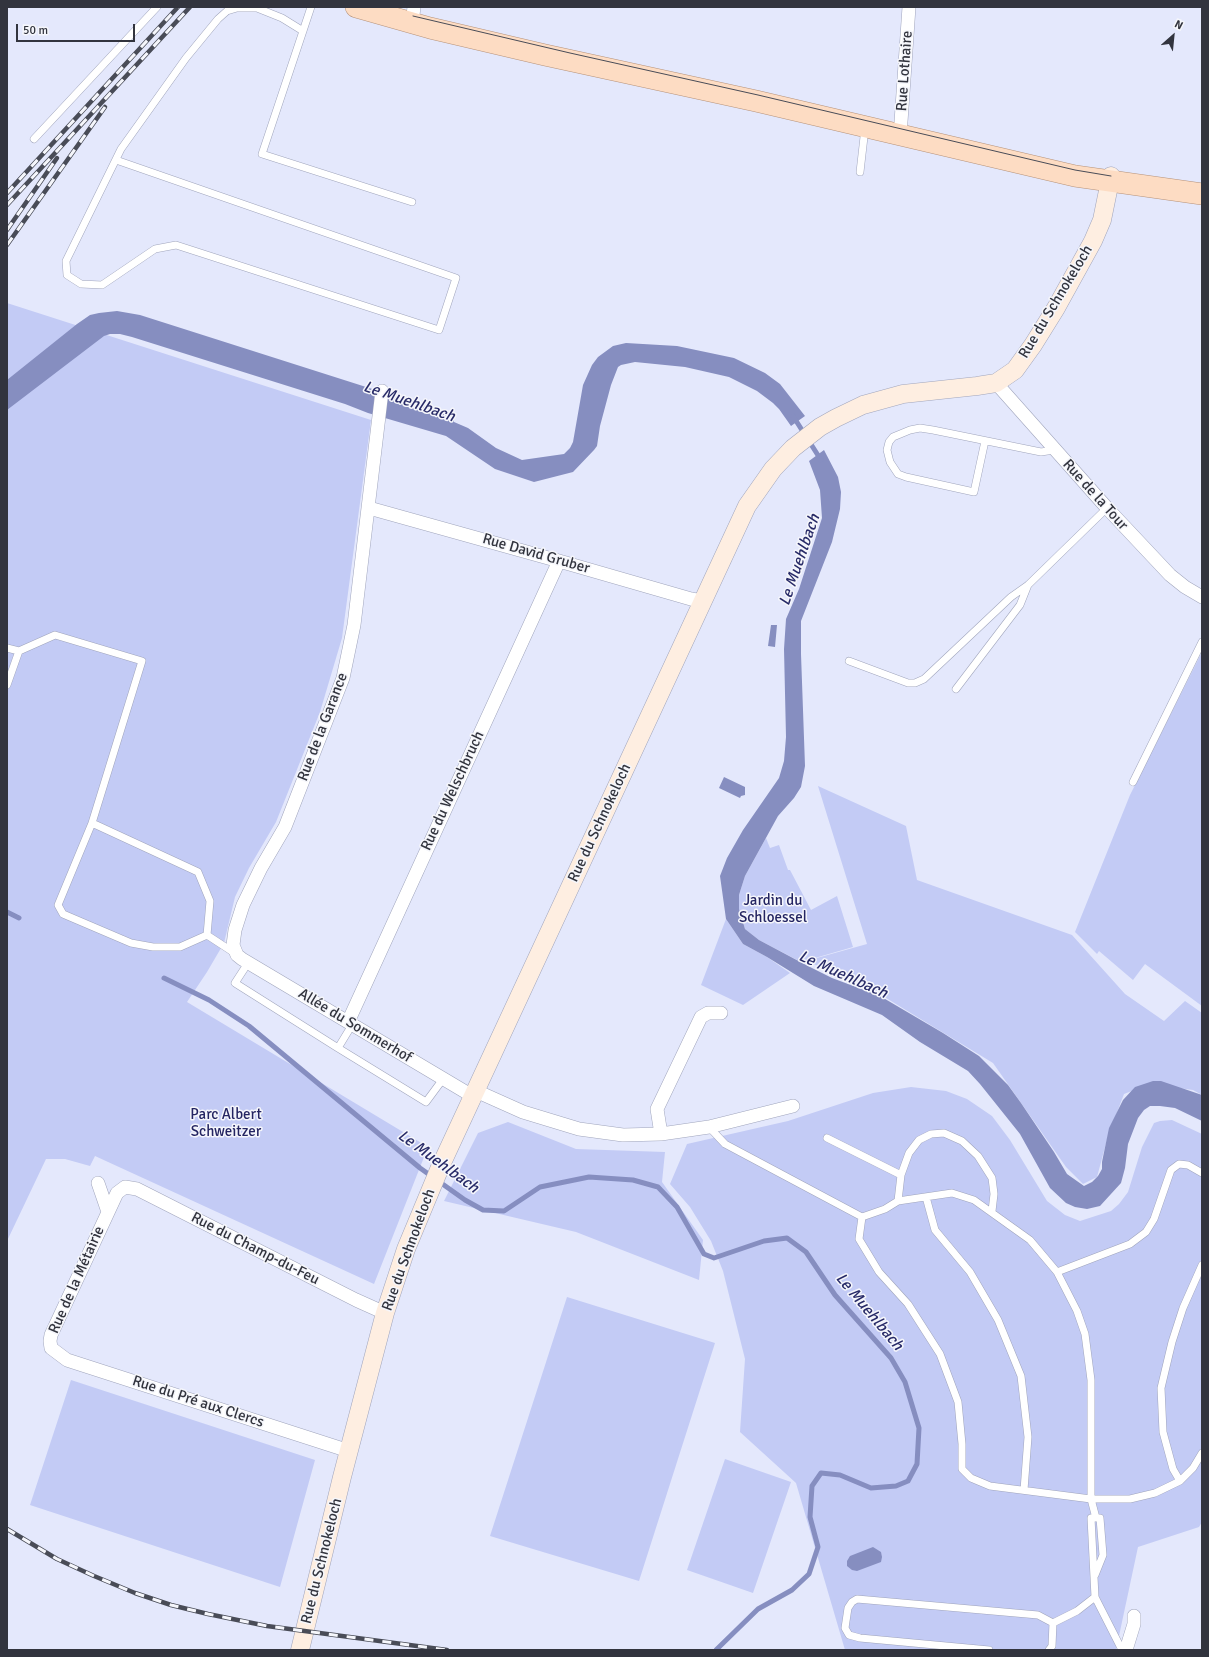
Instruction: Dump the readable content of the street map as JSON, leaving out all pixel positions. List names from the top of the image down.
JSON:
{
  "streets": {
    "street": [
      "Rue Lothaire",
      "Rue du Schnokeloch",
      "Rue de la Tour",
      "Rue David Gruber",
      "Rue de la Garance",
      "Rue du Welschbruch",
      "Allée du Sommerhof",
      "Rue du Champ-du-Feu",
      "Rue de la Métairie",
      "Rue du Pré aux Clercs"
    ]
  },
  "crossings": [
    ["Rue du Schnokeloch", "Rue de la Tour"],
    ["Rue du Schnokeloch", "Rue David Gruber"],
    ["Rue du Schnokeloch", "Allée du Sommerhof"],
    ["Rue du Schnokeloch", "Rue du Champ-du-Feu"],
    ["Rue du Schnokeloch", "Rue du Pré aux Clercs"],
    ["Rue David Gruber", "Rue de la Garance"],
    ["Rue David Gruber", "Rue du Welschbruch"],
    ["Rue de la Garance", "Allée du Sommerhof"],
    ["Rue du Welschbruch", "Allée du Sommerhof"],
    ["Rue du Champ-du-Feu", "Rue de la Métairie"],
    ["Rue de la Métairie", "Rue du Pré aux Clercs"]
  ],
  "water": ["Le Muehlbach"],
  "parks": ["Jardin du Schloessel", "Parc Albert Schweitzer"],
  "scale_bar": "50 m",
  "north": "top right"
}
